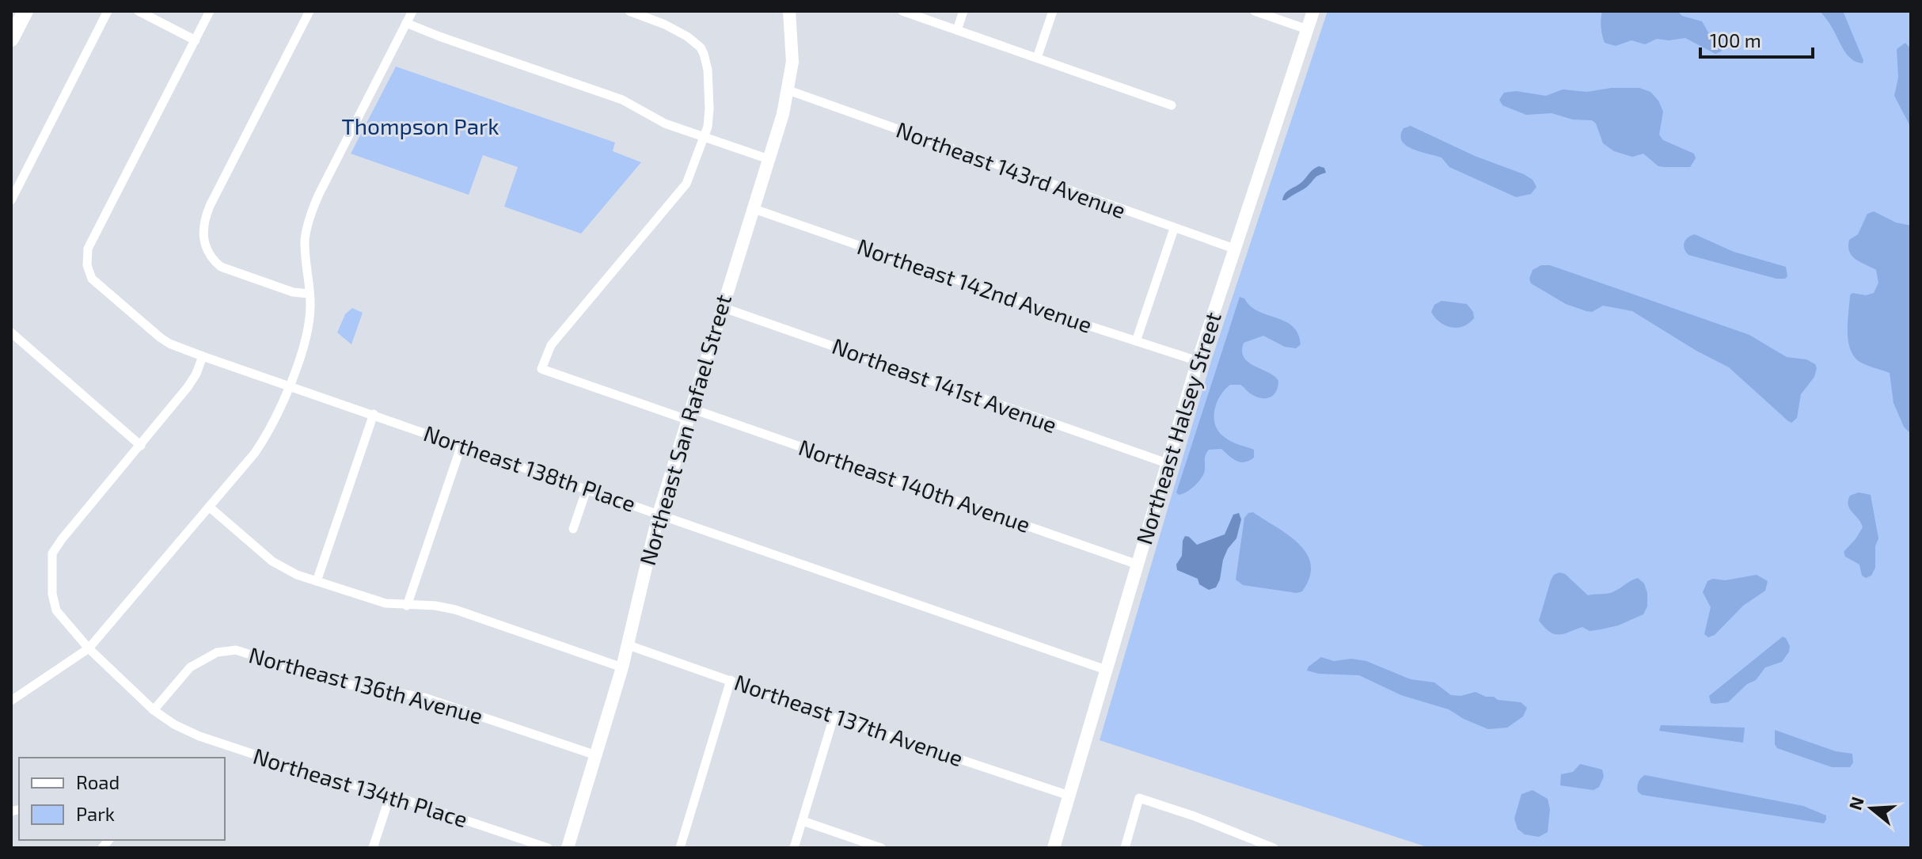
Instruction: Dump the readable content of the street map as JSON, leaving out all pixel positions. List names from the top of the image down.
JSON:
{
  "streets": {
    "main road": ["Northeast Halsey Street", "Northeast San Rafael Street"],
    "street": [
      "Northeast 143rd Avenue",
      "Northeast 142nd Avenue",
      "Northeast 141st Avenue",
      "Northeast 138th Place",
      "Northeast 140th Avenue",
      "Northeast 136th Avenue",
      "Northeast 137th Avenue",
      "Northeast 134th Place"
    ]
  },
  "crossings": [
    ["Northeast 143rd Avenue", "Northeast Halsey Street"],
    ["Northeast 143rd Avenue", "Northeast San Rafael Street"],
    ["Northeast 142nd Avenue", "Northeast Halsey Street"],
    ["Northeast 142nd Avenue", "Northeast San Rafael Street"],
    ["Northeast 141st Avenue", "Northeast Halsey Street"],
    ["Northeast 141st Avenue", "Northeast San Rafael Street"],
    ["Northeast Halsey Street", "Northeast 138th Place"],
    ["Northeast Halsey Street", "Northeast 140th Avenue"],
    ["Northeast Halsey Street", "Northeast 137th Avenue"],
    ["Northeast San Rafael Street", "Northeast 138th Place"],
    ["Northeast San Rafael Street", "Northeast 140th Avenue"],
    ["Northeast San Rafael Street", "Northeast 136th Avenue"],
    ["Northeast San Rafael Street", "Northeast 137th Avenue"],
    ["Northeast 138th Place", "Northeast 134th Place"],
    ["Northeast 136th Avenue", "Northeast 134th Place"]
  ],
  "parks": ["Thompson Park"],
  "legend": ["Road", "Park"],
  "scale_bar": "100 m",
  "north": "left"
}
